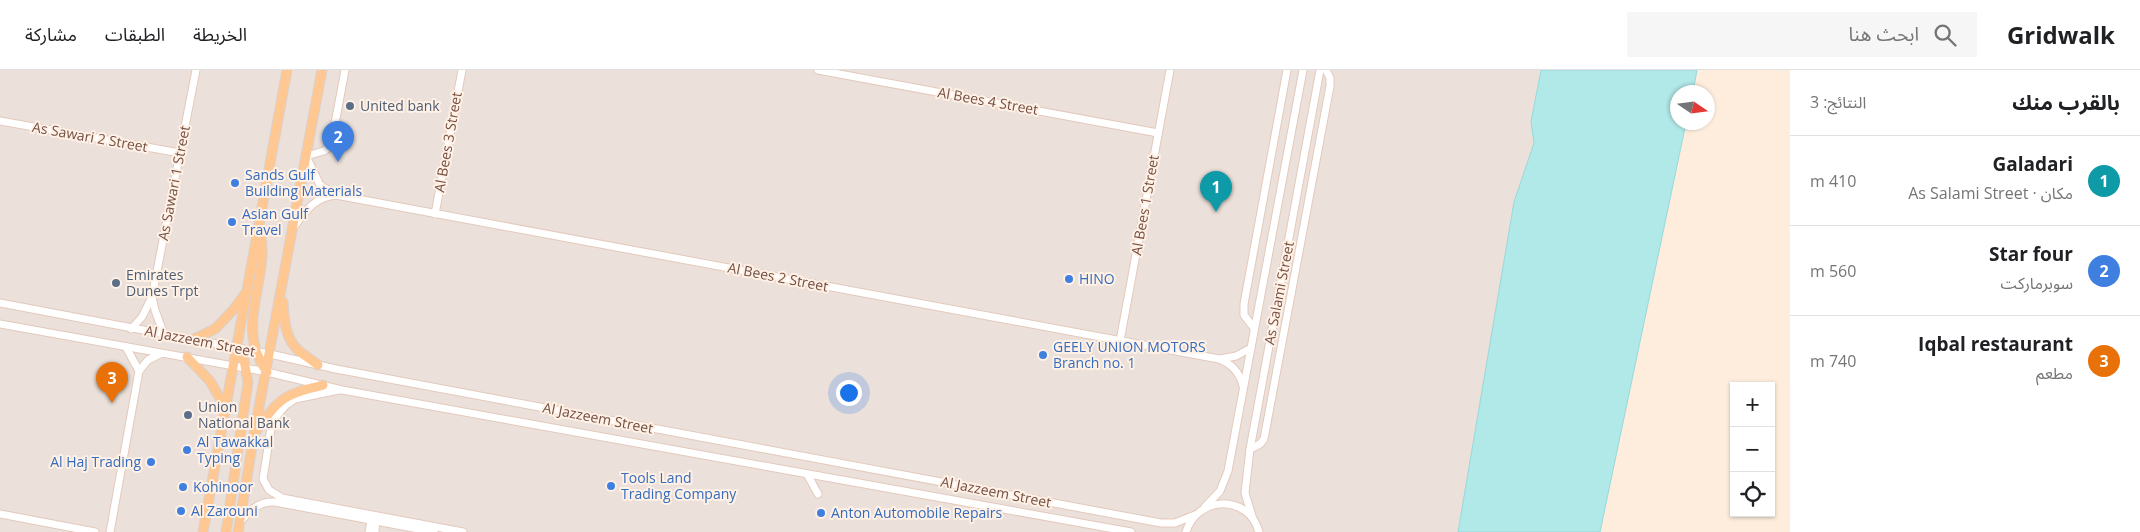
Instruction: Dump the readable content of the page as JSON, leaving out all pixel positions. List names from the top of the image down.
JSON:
{
  "streets": {
    "street": [
      "Al Bees 4 Street",
      "As Sawari 2 Street",
      "Al Bees 3 Street",
      "As Sawari 1 Street",
      "Al Bees 1 Street",
      "Al Bees 2 Street",
      "As Salami Street",
      "Al Jazzeem Street"
    ]
  },
  "crossings": [
    ["Al Bees 4 Street", "Al Bees 1 Street"],
    ["As Sawari 2 Street", "As Sawari 1 Street"],
    ["Al Bees 3 Street", "Al Bees 2 Street"],
    ["As Sawari 1 Street", "Al Jazzeem Street"],
    ["Al Bees 1 Street", "Al Bees 2 Street"],
    ["Al Bees 2 Street", "As Salami Street"],
    ["As Salami Street", "Al Jazzeem Street"]
  ],
  "places": [
    "United bank",
    "Sands Gulf Building Materials",
    "Asian Gulf Travel",
    "HINO",
    "Emirates Dunes Trpt",
    "GEELY UNION MOTORS Branch no. 1",
    "Union National Bank",
    "Al Tawakkal Typing",
    "Al Haj Trading",
    "Tools Land Trading Company",
    "Kohinoor",
    "Al Zarouni",
    "Anton Automobile Repairs"
  ],
  "north": "right",
  "page": {
    "header": "Gridwalk",
    "search": "ابحث هنا",
    "nav": ["الخريطة", "الطبقات", "مشاركة"],
    "heading": ["بالقرب منك", "النتائج: 3"],
    "pins": ["2", "1", "3"],
    "list": [
      {
        "mark": "1",
        "name": "Galadari",
        "note": "مكان · As Salami Street",
        "value": "410 m"
      },
      {
        "mark": "2",
        "name": "Star four",
        "note": "سوبرماركت",
        "value": "560 m"
      },
      {
        "mark": "3",
        "name": "Iqbal restaurant",
        "note": "مطعم",
        "value": "740 m"
      }
    ],
    "map_buttons": ["+", "−"]
  }
}
